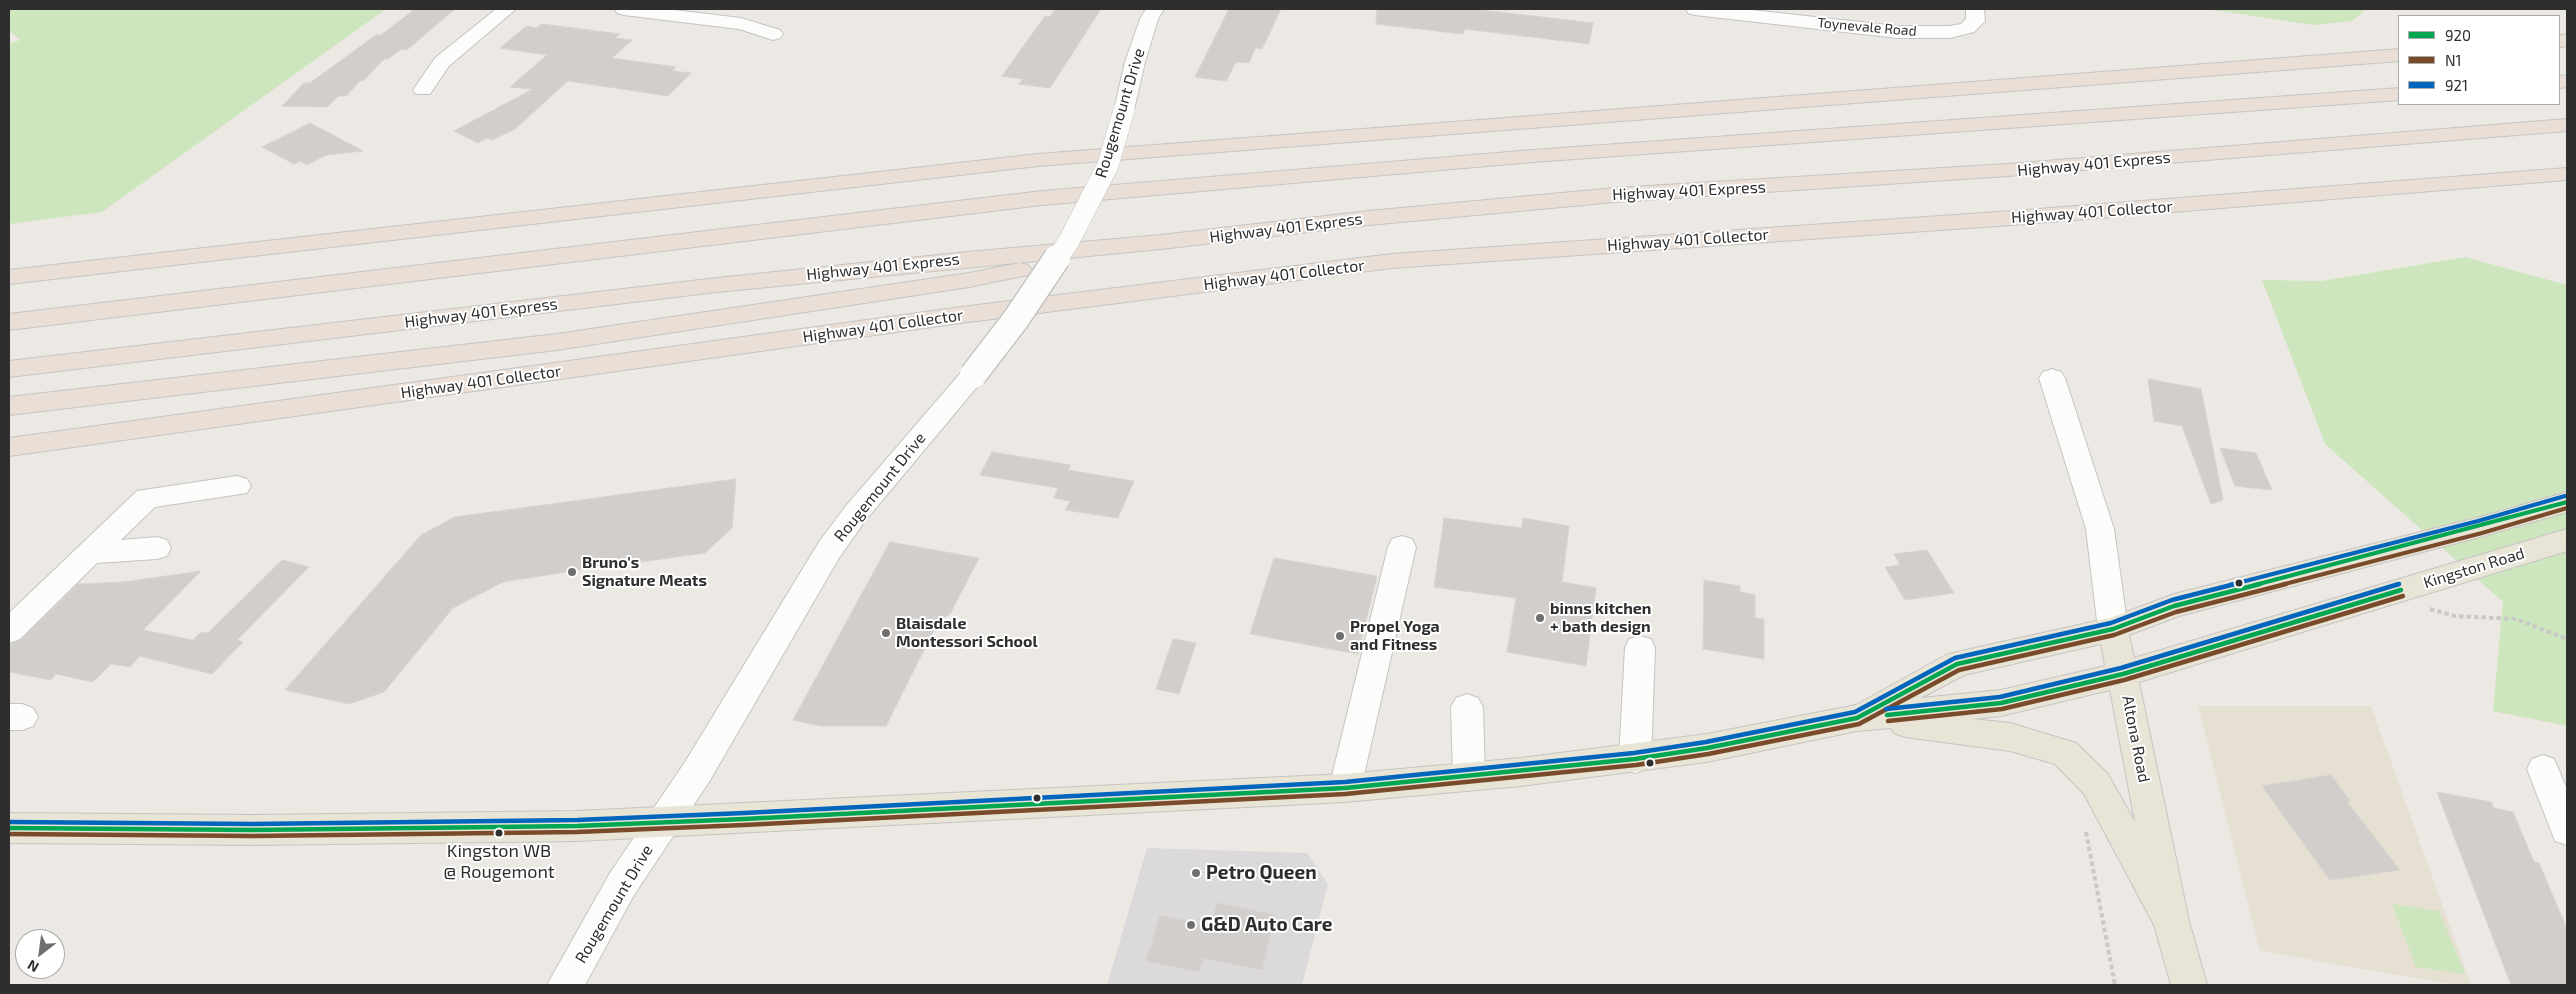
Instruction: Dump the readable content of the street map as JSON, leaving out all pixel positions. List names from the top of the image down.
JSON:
{
  "streets": {
    "highway": ["Highway 401 Express", "Highway 401 Collector"],
    "main road": ["Kingston Road", "Altona Road"],
    "street": ["Toynevale Road", "Rougemount Drive"]
  },
  "crossings": [
    ["Rougemount Drive", "Kingston Road"],
    ["Kingston Road", "Altona Road"]
  ],
  "places": [
    "Bruno's Signature Meats",
    "binns kitchen + bath design",
    "Blaisdale Montessori School",
    "Propel Yoga and Fitness",
    "Kingston WB @ Rougemont",
    "Petro Queen",
    "G&D Auto Care"
  ],
  "lines": ["transit line 921", "transit line 920", "transit line N1"],
  "legend": ["920", "N1", "921"],
  "north": "bottom left"
}
